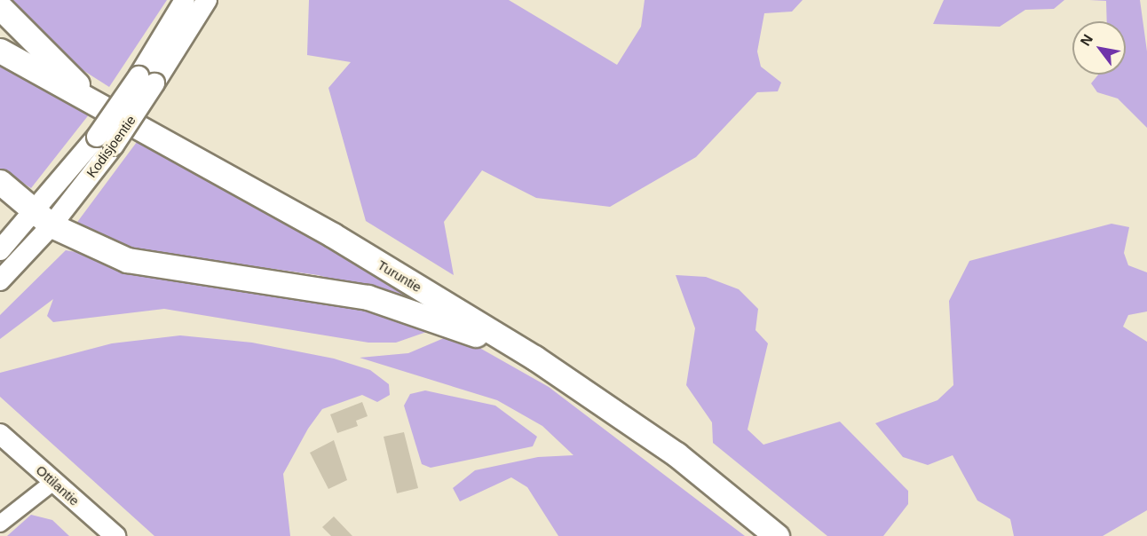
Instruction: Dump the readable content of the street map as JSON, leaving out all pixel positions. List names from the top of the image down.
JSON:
{
  "streets": {
    "highway": ["Turuntie"],
    "main road": ["Kodisjoentie", "Ottilantie"]
  },
  "north": "top left"
}
